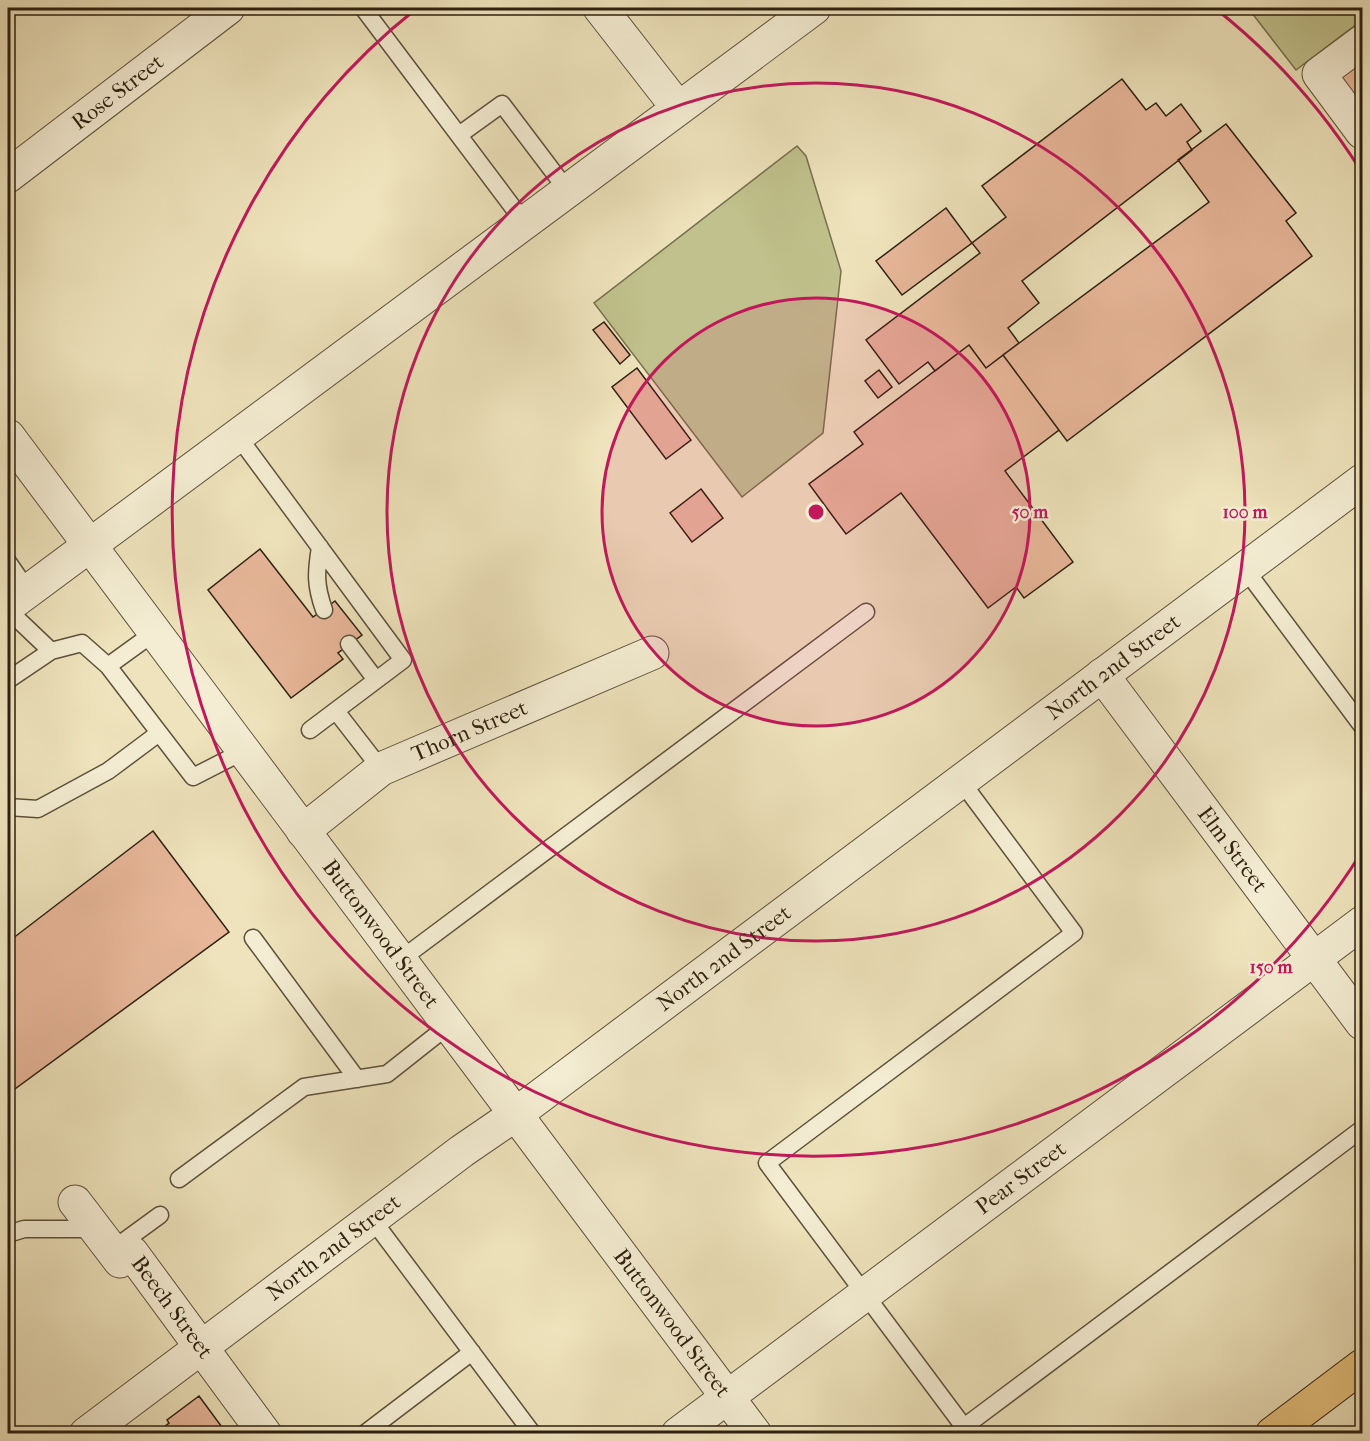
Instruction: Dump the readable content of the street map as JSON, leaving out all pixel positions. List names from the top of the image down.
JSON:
{
  "streets": {
    "street": [
      "Rose Street",
      "North 2nd Street",
      "Thorn Street",
      "Elm Street",
      "Buttonwood Street",
      "Pear Street",
      "Beech Street"
    ]
  },
  "crossings": [
    ["North 2nd Street", "Elm Street"],
    ["North 2nd Street", "Buttonwood Street"],
    ["North 2nd Street", "Beech Street"],
    ["Thorn Street", "Buttonwood Street"],
    ["Elm Street", "Pear Street"],
    ["Buttonwood Street", "Pear Street"]
  ],
  "rings": ["50 m", "100 m", "150 m"]
}
